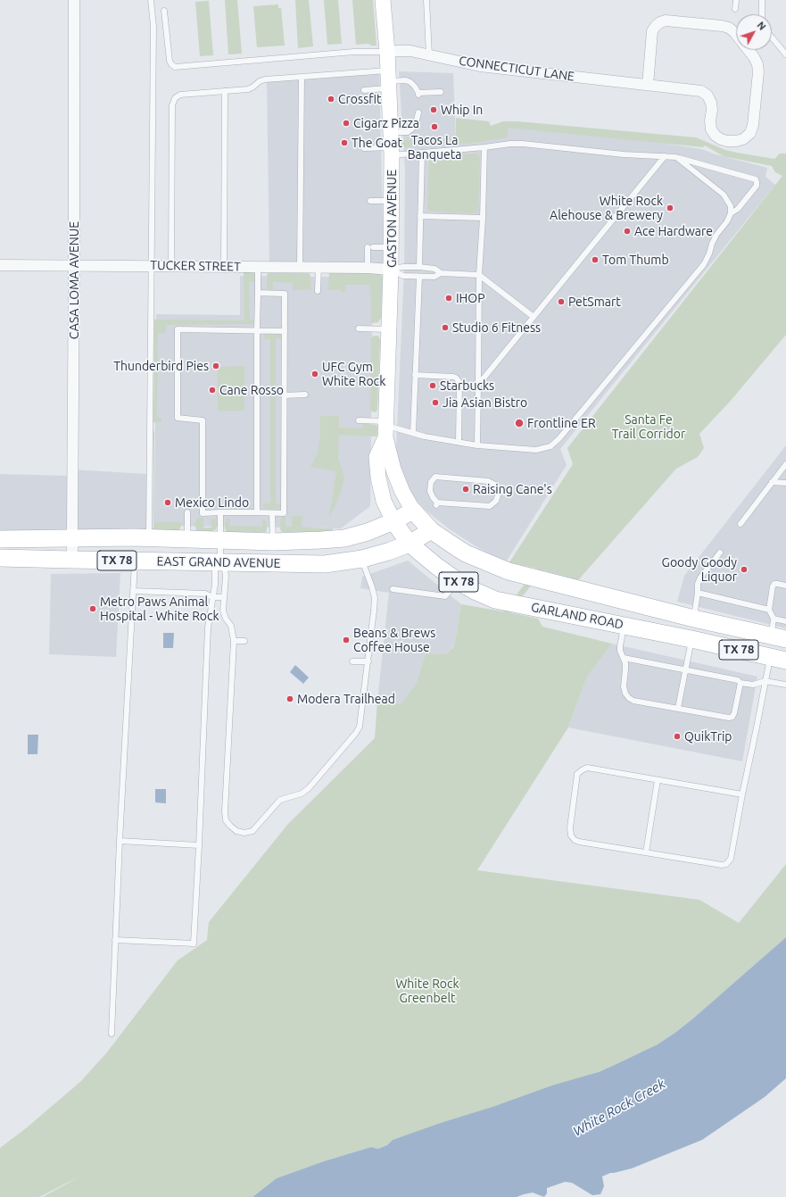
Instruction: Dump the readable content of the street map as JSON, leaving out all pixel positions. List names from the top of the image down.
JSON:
{
  "streets": {
    "main road": ["TX 78", "EAST GRAND AVENUE", "GARLAND ROAD"],
    "street": [
      "CONNECTICUT LANE",
      "GASTON AVENUE",
      "TUCKER STREET",
      "CASA LOMA AVENUE"
    ]
  },
  "crossings": [
    ["CONNECTICUT LANE", "GASTON AVENUE"],
    ["GASTON AVENUE", "TUCKER STREET"],
    ["GASTON AVENUE", "EAST GRAND AVENUE"],
    ["GASTON AVENUE", "GARLAND ROAD"],
    ["TUCKER STREET", "CASA LOMA AVENUE"],
    ["CASA LOMA AVENUE", "EAST GRAND AVENUE"],
    ["EAST GRAND AVENUE", "GARLAND ROAD"]
  ],
  "water": ["White Rock Creek"],
  "parks": ["Santa Fe Trail Corridor", "White Rock Greenbelt"],
  "places": [
    "Crossfit",
    "Whip In",
    "Cigarz Pizza",
    "Tacos La Banqueta",
    "The Goat",
    "White Rock Alehouse & Brewery",
    "Ace Hardware",
    "Tom Thumb",
    "IHOP",
    "PetSmart",
    "Studio 6 Fitness",
    "Thunderbird Pies",
    "UFC Gym White Rock",
    "Starbucks",
    "Cane Rosso",
    "Jia Asian Bistro",
    "Frontline ER",
    "Raising Cane's",
    "Mexico Lindo",
    "Goody Goody Liquor",
    "Metro Paws Animal Hospital - White Rock",
    "Beans & Brews Coffee House",
    "Modera Trailhead",
    "QuikTrip"
  ],
  "north": "top right"
}
